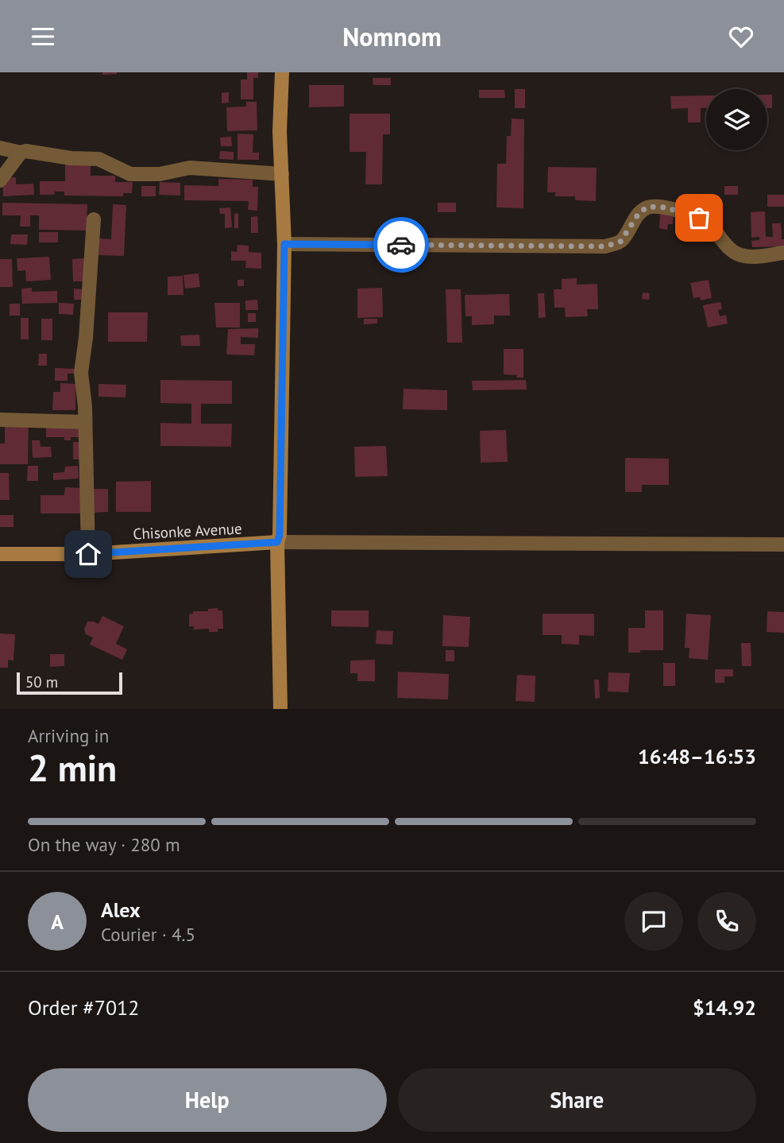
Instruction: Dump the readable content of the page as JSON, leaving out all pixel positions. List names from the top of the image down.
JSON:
{
  "streets": {
    "main road": ["Chisonke Avenue"]
  },
  "scale_bar": "50 m",
  "page": {
    "header": "Nomnom",
    "scale": "50 m",
    "heading": ["2 min", "Arriving in", "16:48–16:53"],
    "panel": [
      "Alex",
      "Courier · 4.5",
      "Order #7012",
      "$14.92"
    ],
    "bar": "On the way · 280 m",
    "round": "A",
    "buttons": ["Help", "Share"]
  }
}
